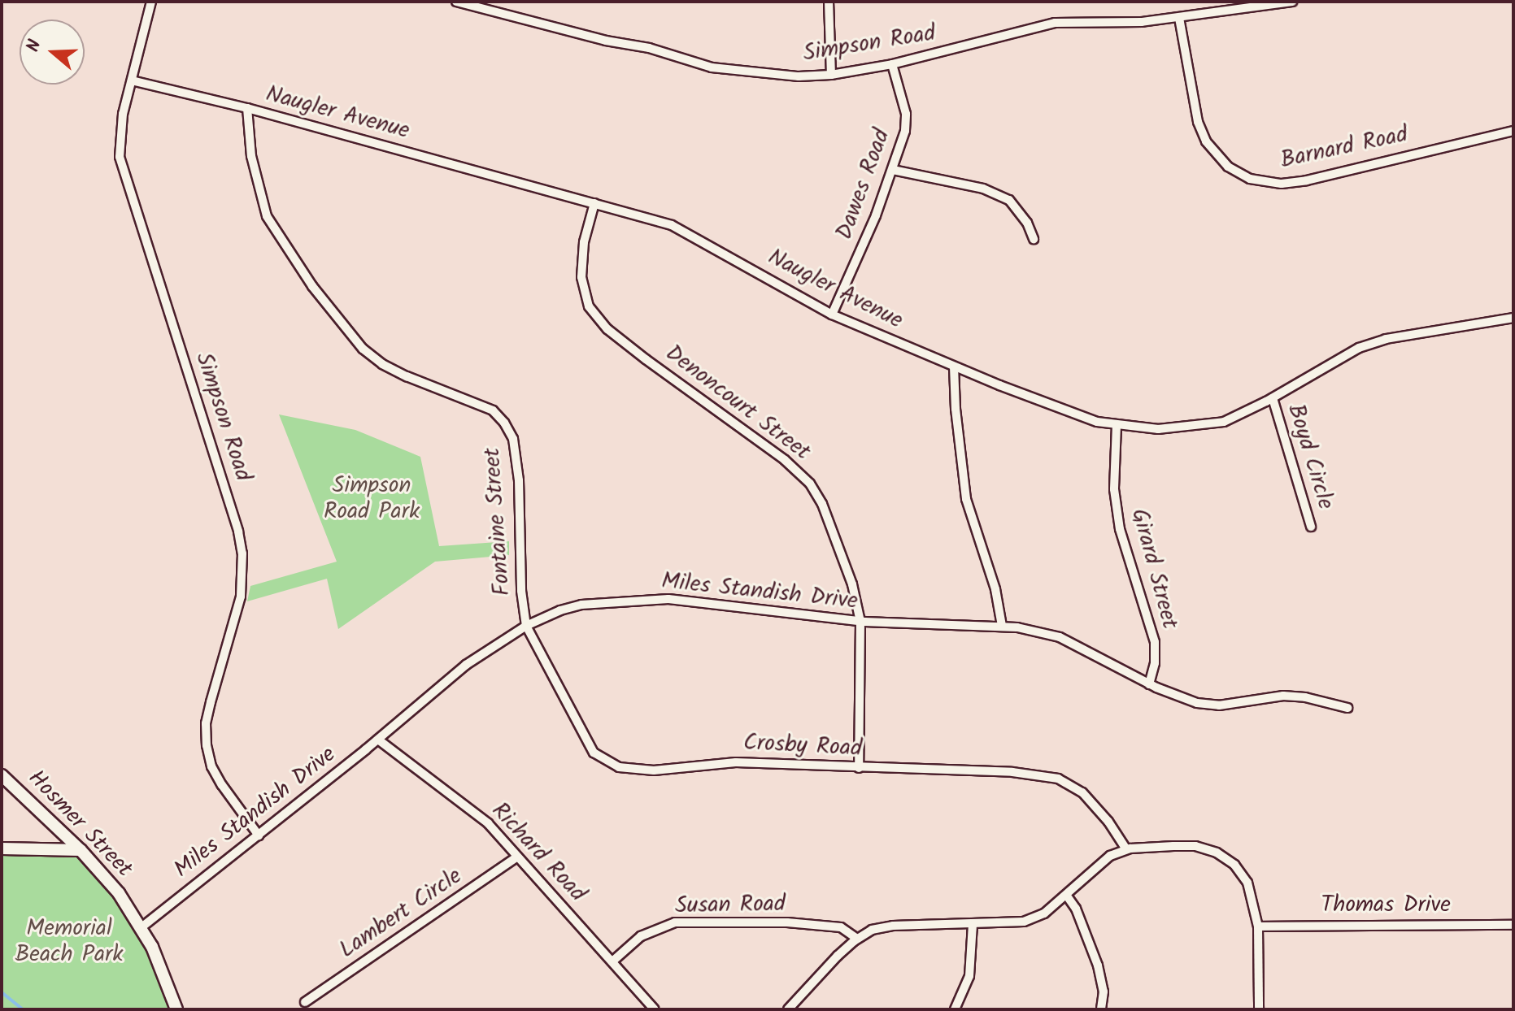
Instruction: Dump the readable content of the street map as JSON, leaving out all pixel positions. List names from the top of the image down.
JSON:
{
  "streets": {
    "street": [
      "Simpson Road",
      "Naugler Avenue",
      "Barnard Road",
      "Dawes Road",
      "Denoncourt Street",
      "Boyd Circle",
      "Fontaine Street",
      "Girard Street",
      "Miles Standish Drive",
      "Crosby Road",
      "Hosmer Street",
      "Richard Road",
      "Susan Road",
      "Thomas Drive",
      "Lambert Circle"
    ]
  },
  "crossings": [
    ["Simpson Road", "Naugler Avenue"],
    ["Simpson Road", "Barnard Road"],
    ["Simpson Road", "Dawes Road"],
    ["Simpson Road", "Miles Standish Drive"],
    ["Naugler Avenue", "Dawes Road"],
    ["Naugler Avenue", "Denoncourt Street"],
    ["Naugler Avenue", "Boyd Circle"],
    ["Naugler Avenue", "Fontaine Street"],
    ["Naugler Avenue", "Girard Street"],
    ["Denoncourt Street", "Miles Standish Drive"],
    ["Denoncourt Street", "Crosby Road"],
    ["Fontaine Street", "Miles Standish Drive"],
    ["Fontaine Street", "Crosby Road"],
    ["Girard Street", "Miles Standish Drive"],
    ["Miles Standish Drive", "Crosby Road"],
    ["Miles Standish Drive", "Hosmer Street"],
    ["Miles Standish Drive", "Richard Road"],
    ["Richard Road", "Susan Road"],
    ["Richard Road", "Lambert Circle"]
  ],
  "parks": ["Simpson Road Park", "Memorial Beach Park"],
  "north": "left"
}
